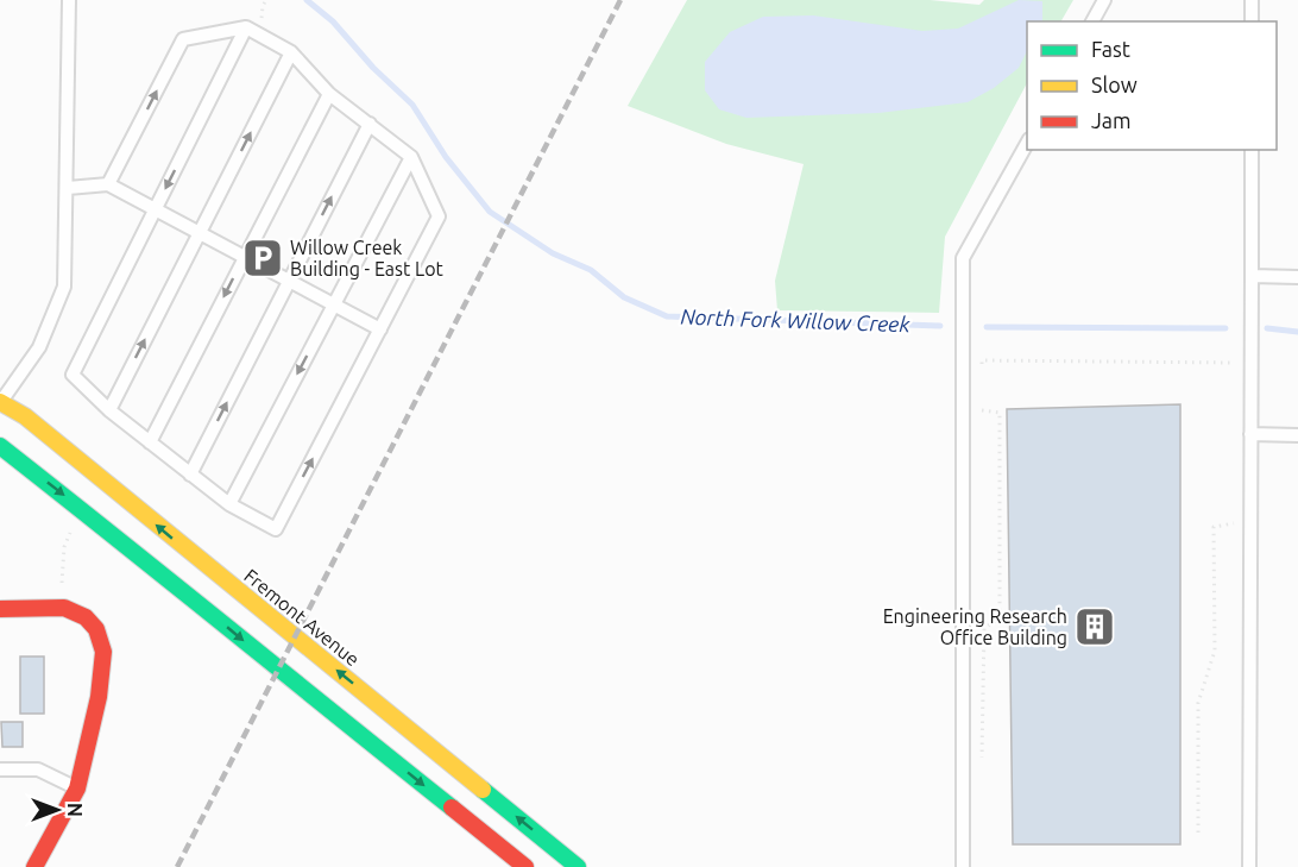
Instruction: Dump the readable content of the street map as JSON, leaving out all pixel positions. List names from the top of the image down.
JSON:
{
  "streets": {
    "street": ["Fremont Avenue"]
  },
  "water": ["North Fork Willow Creek"],
  "places": {
    "parking": ["Willow Creek Building - East Lot"],
    "building": ["Engineering Research Office Building"]
  },
  "legend": ["Fast", "Slow", "Jam"],
  "north": "right"
}
